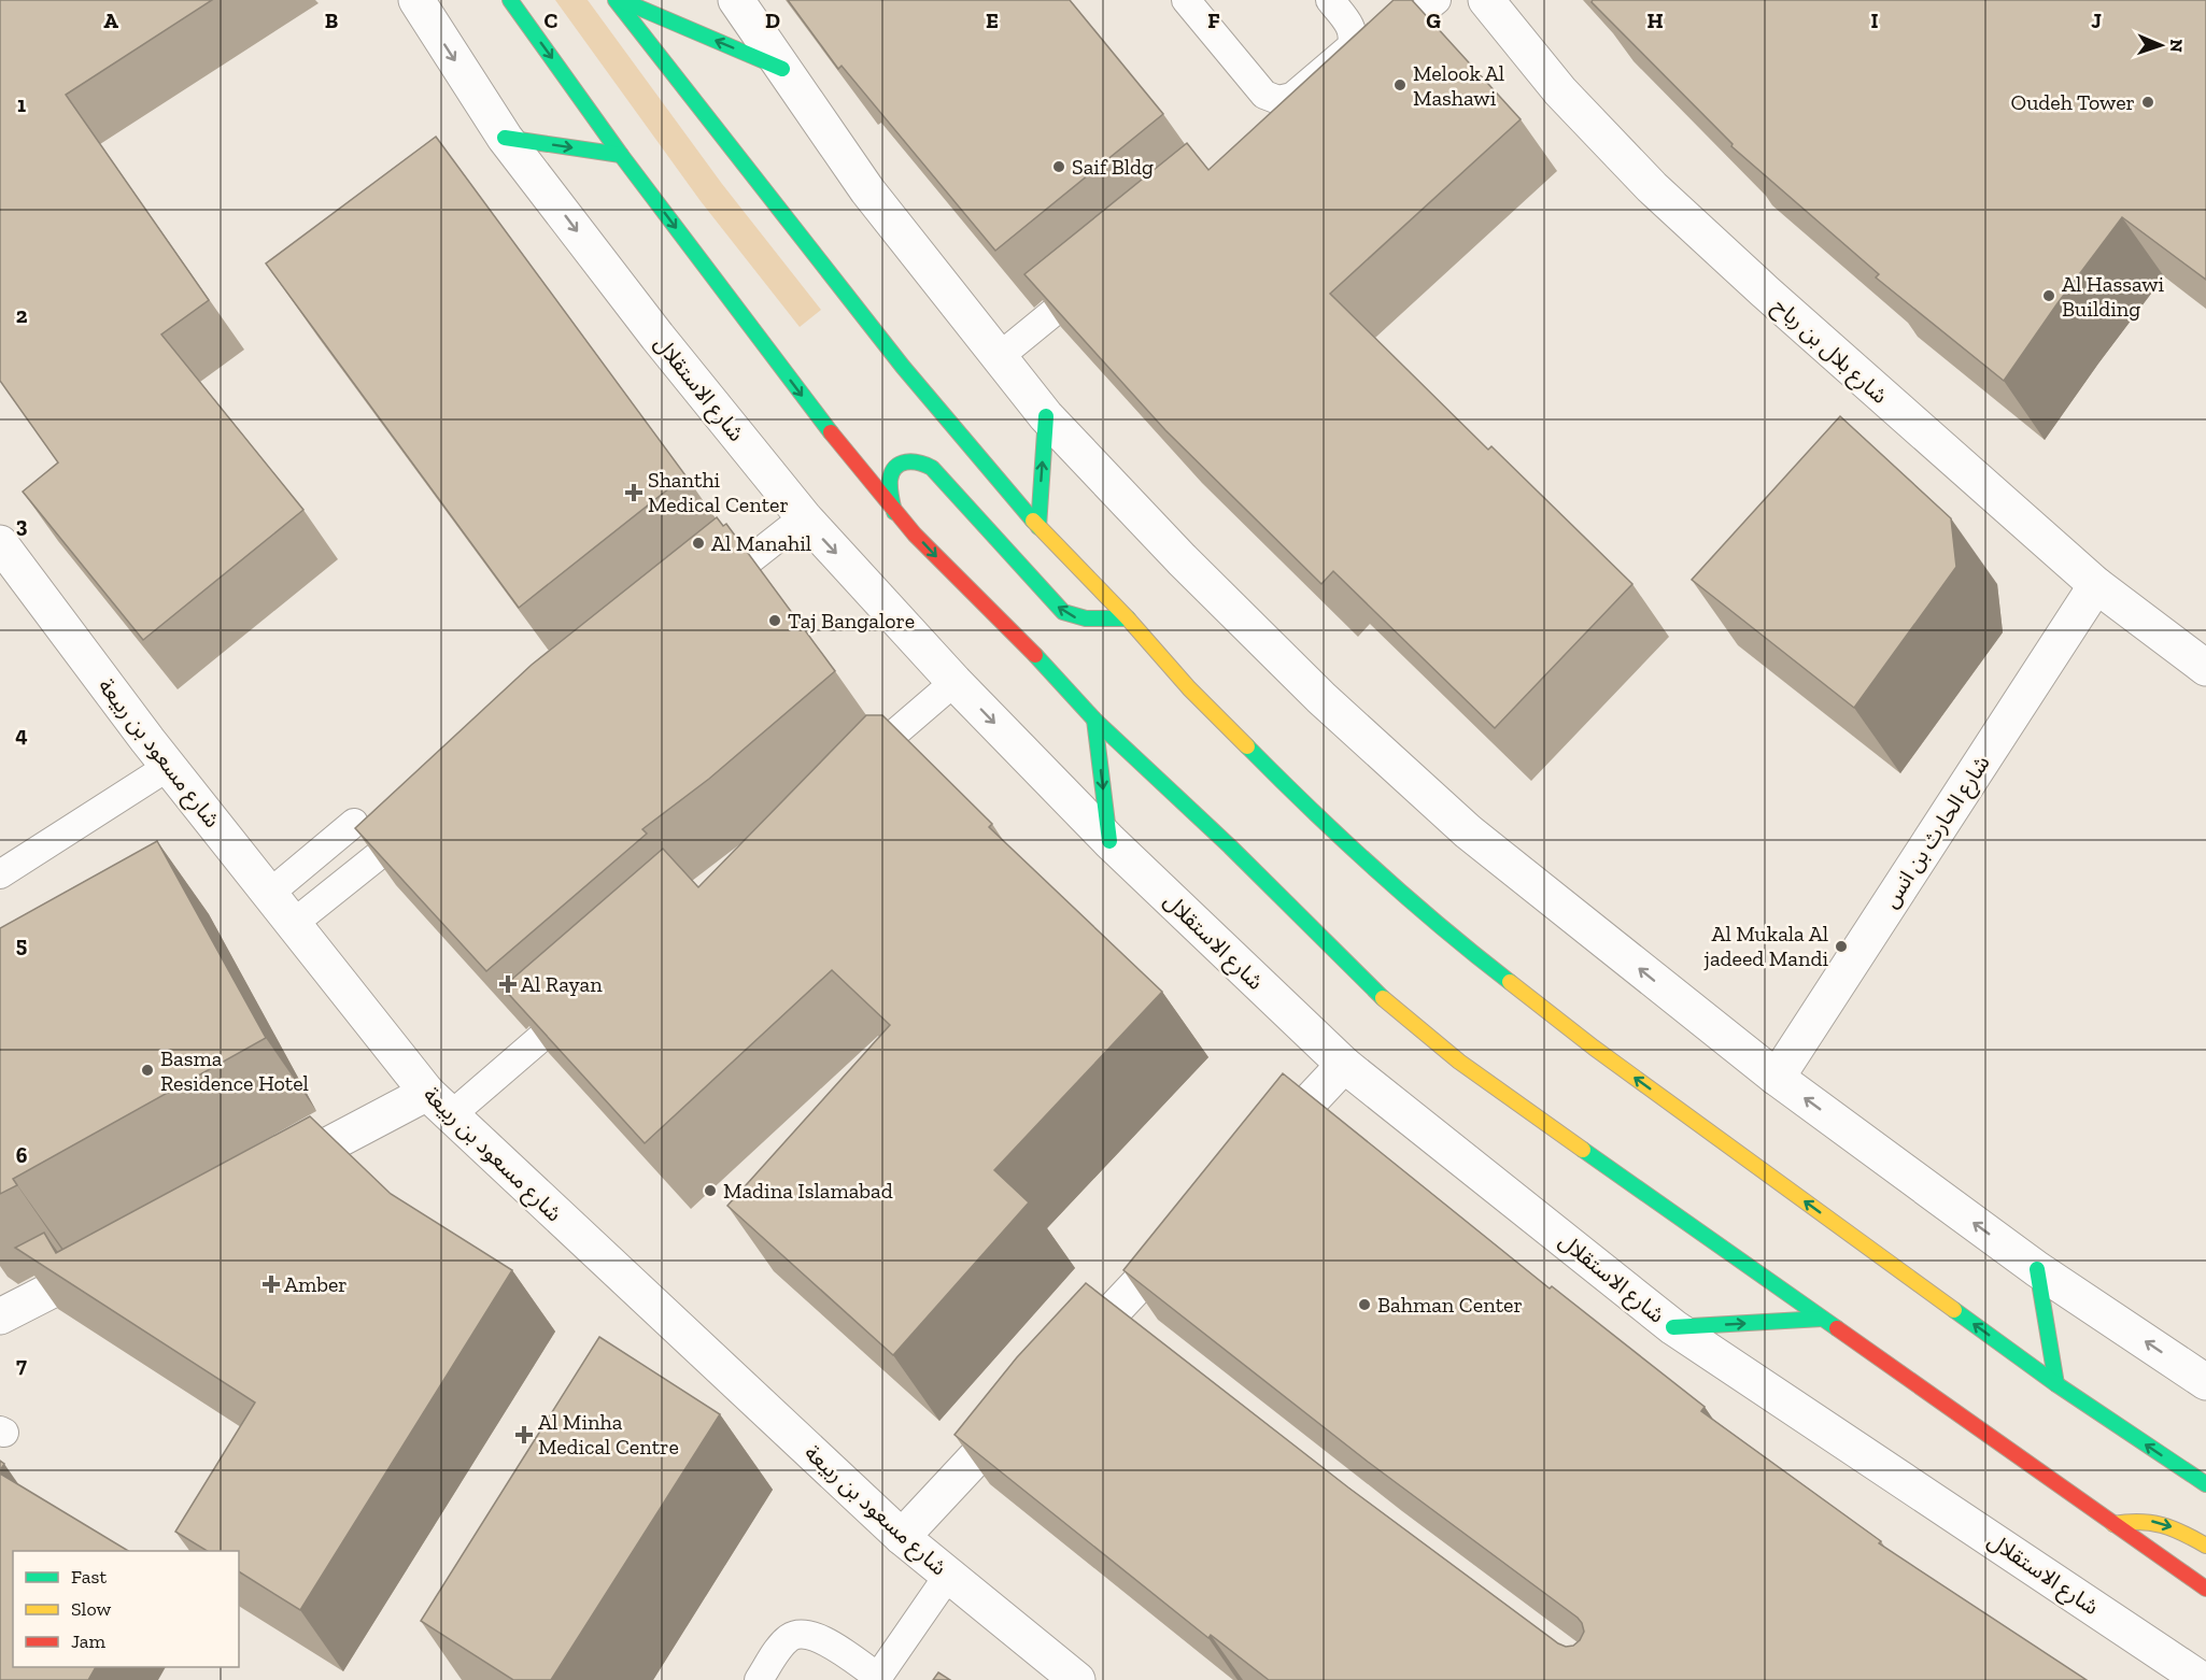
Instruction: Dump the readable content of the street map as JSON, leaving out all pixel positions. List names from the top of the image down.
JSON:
{
  "streets": {
    "street": [
      "شارع بلال بن رباح",
      "شارع الاستقلال",
      "شارع مسعود بن ربيعة",
      "شارع الحارث بن انس"
    ]
  },
  "crossings": [
    ["شارع بلال بن رباح", "شارع الحارث بن انس"]
  ],
  "places": {
    "other": [
      "Melook Al Mashawi",
      "Oudeh Tower",
      "Saif Bldg",
      "Al Hassawi Building",
      "Al Manahil",
      "Taj Bangalore",
      "Al Mukala Al jadeed Mandi",
      "Basma Residence Hotel",
      "Madina Islamabad",
      "Bahman Center"
    ],
    "health": [
      "Shanthi Medical Center",
      "Al Rayan",
      "Amber",
      "Al Minha Medical Centre"
    ]
  },
  "legend": ["Fast", "Slow", "Jam"],
  "north": "right",
  "grid": {
    "columns": [
      "A",
      "B",
      "C",
      "D",
      "E",
      "F",
      "G",
      "H",
      "I",
      "J"
    ],
    "rows": [
      "1",
      "2",
      "3",
      "4",
      "5",
      "6",
      "7"
    ]
  }
}
